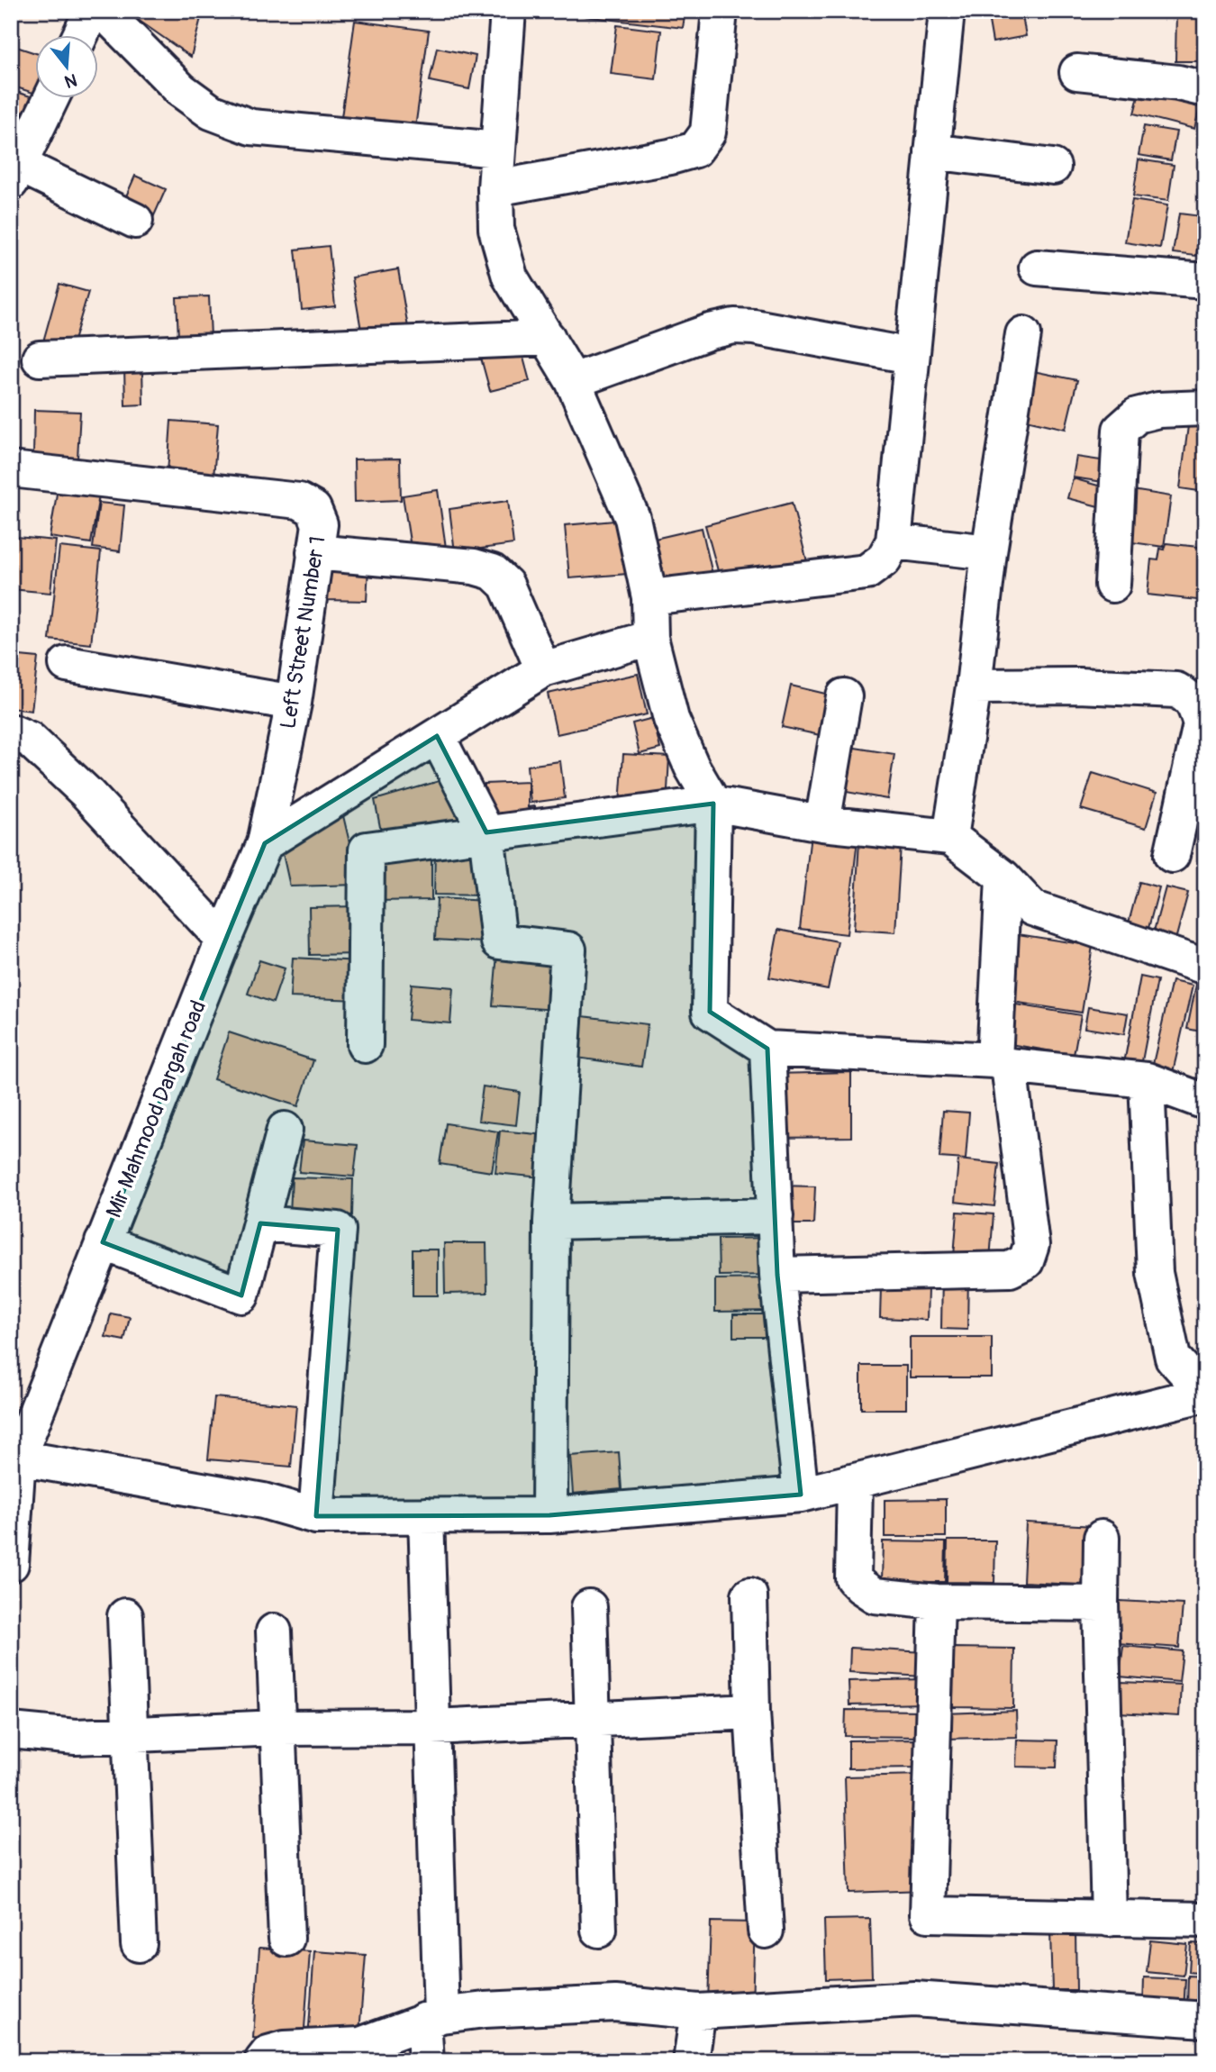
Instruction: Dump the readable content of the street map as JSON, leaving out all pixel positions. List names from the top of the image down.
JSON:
{
  "streets": {
    "street": ["Left Street Number 1", "Mir Mahmood Dargah road"]
  },
  "crossings": [
    ["Left Street Number 1", "Mir Mahmood Dargah road"]
  ],
  "north": "bottom"
}
